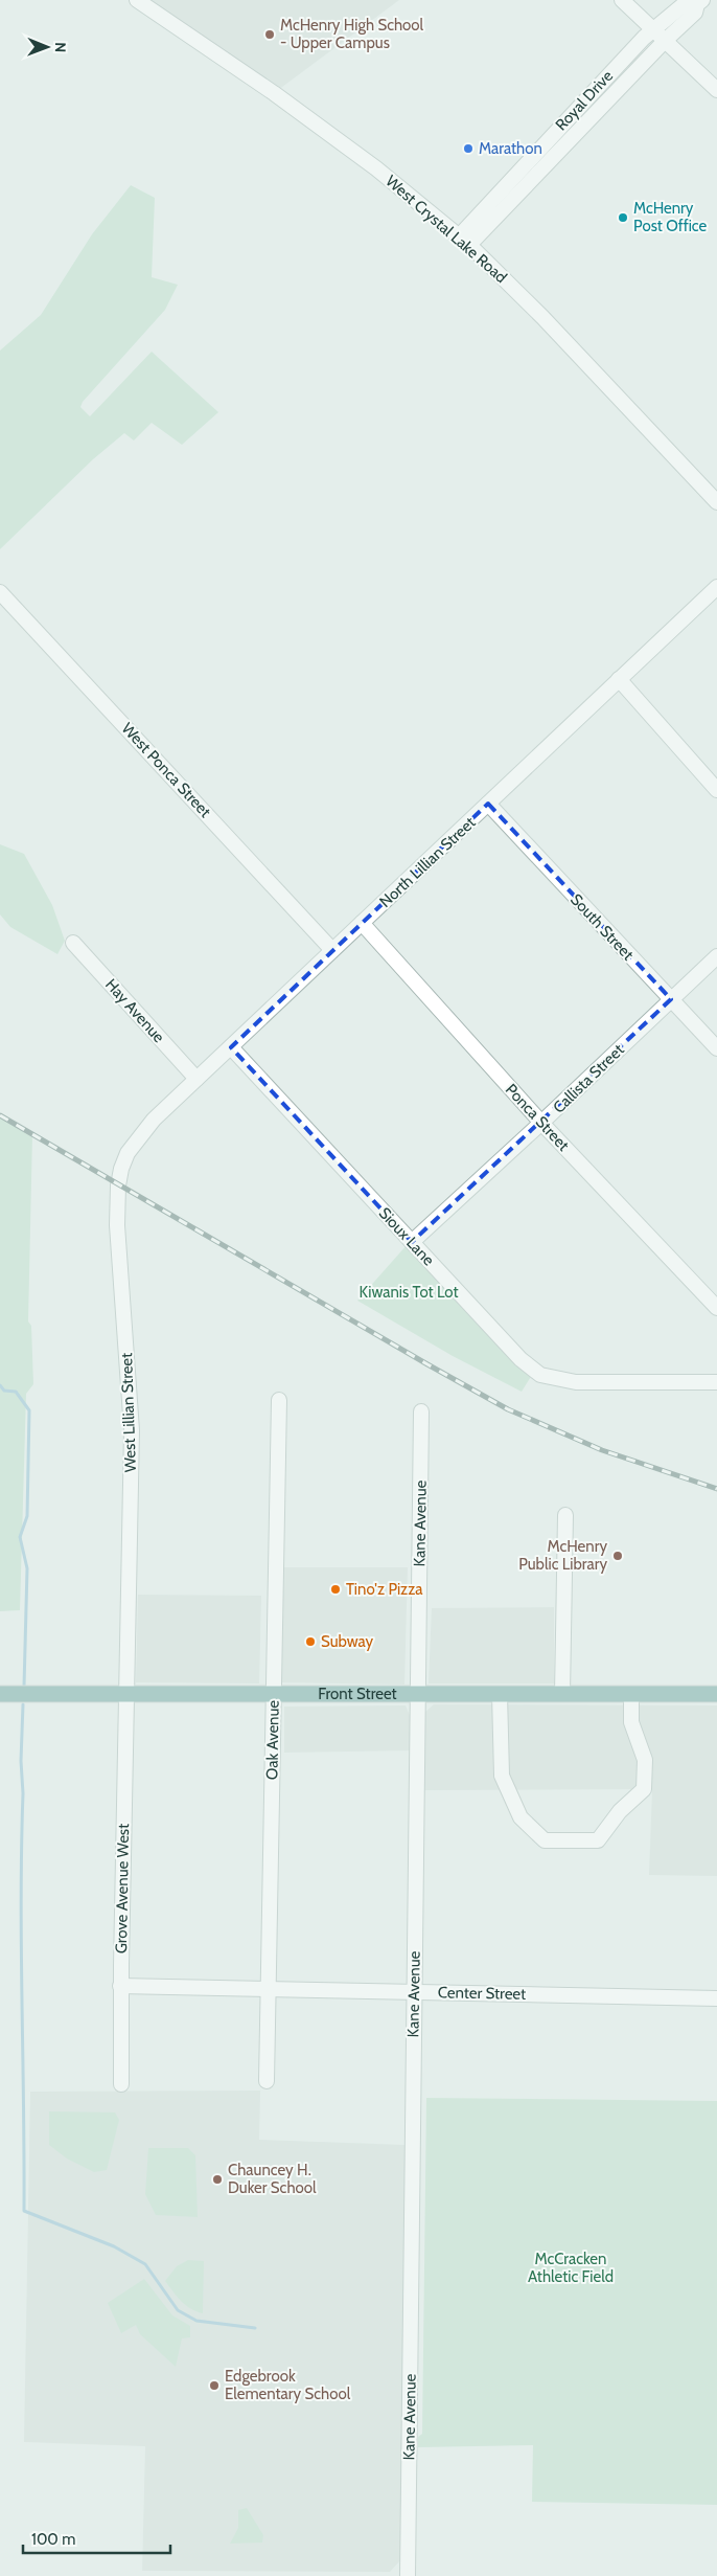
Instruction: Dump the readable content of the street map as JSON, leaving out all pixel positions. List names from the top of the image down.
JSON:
{
  "streets": {
    "main road": ["Front Street"],
    "street": [
      "Royal Drive",
      "West Crystal Lake Road",
      "West Ponca Street",
      "North Lillian Street",
      "South Street",
      "Hay Avenue",
      "Callista Street",
      "Ponca Street",
      "Sioux Lane",
      "West Lillian Street",
      "Kane Avenue",
      "Oak Avenue",
      "Grove Avenue West",
      "Center Street"
    ]
  },
  "crossings": [
    ["Royal Drive", "West Crystal Lake Road"],
    ["West Ponca Street", "North Lillian Street"],
    ["North Lillian Street", "South Street"],
    ["North Lillian Street", "Hay Avenue"],
    ["North Lillian Street", "Ponca Street"],
    ["North Lillian Street", "Sioux Lane"],
    ["North Lillian Street", "West Lillian Street"],
    ["South Street", "Callista Street"],
    ["Callista Street", "Ponca Street"],
    ["Callista Street", "Sioux Lane"],
    ["West Lillian Street", "Front Street"],
    ["West Lillian Street", "Grove Avenue West"],
    ["Kane Avenue", "Front Street"],
    ["Kane Avenue", "Center Street"],
    ["Front Street", "Oak Avenue"],
    ["Front Street", "Grove Avenue West"],
    ["Oak Avenue", "Center Street"],
    ["Grove Avenue West", "Center Street"]
  ],
  "parks": ["Kiwanis Tot Lot", "McCracken Athletic Field"],
  "places": [
    "McHenry High School - Upper Campus",
    "Marathon",
    "McHenry Post Office",
    "McHenry Public Library",
    "Tino'z Pizza",
    "Subway",
    "Chauncey H. Duker School",
    "Edgebrook Elementary School"
  ],
  "scale_bar": "100 m",
  "north": "right"
}
